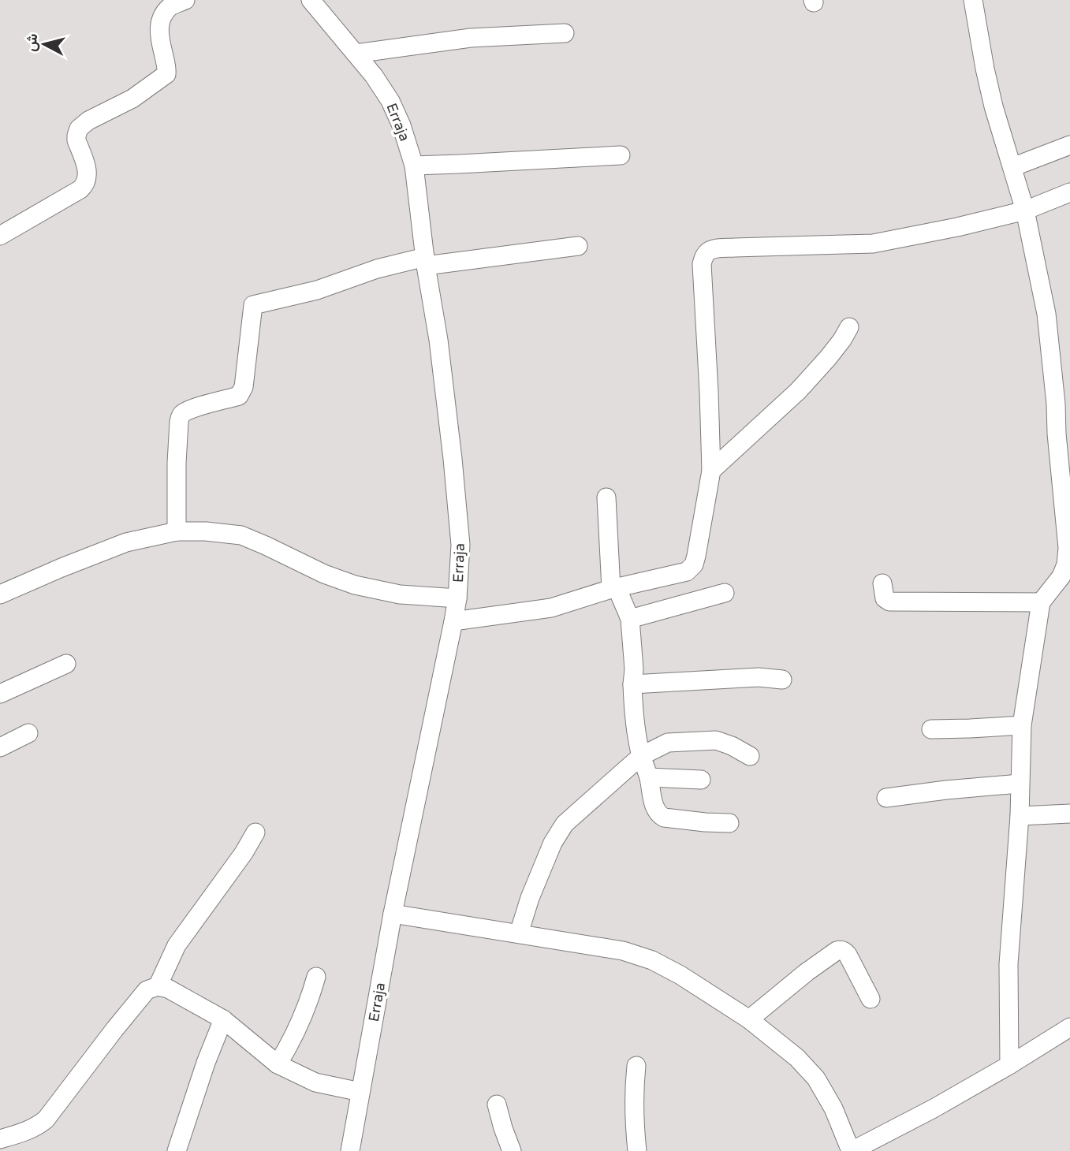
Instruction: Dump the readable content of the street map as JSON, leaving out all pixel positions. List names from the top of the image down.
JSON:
{
  "streets": {
    "street": ["Erraja"]
  },
  "north": "left"
}
